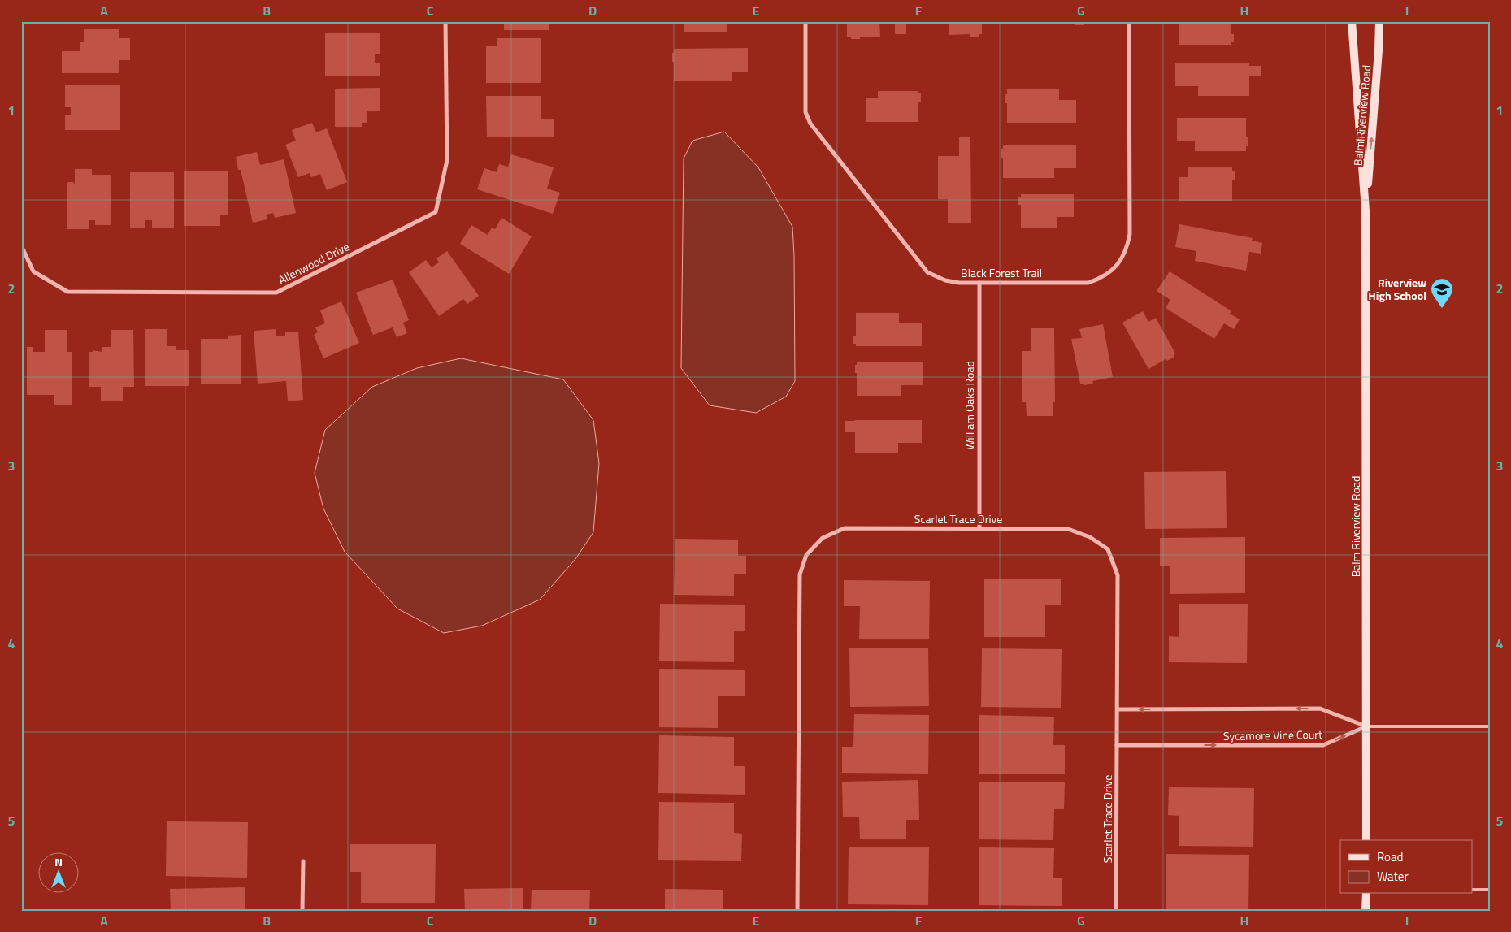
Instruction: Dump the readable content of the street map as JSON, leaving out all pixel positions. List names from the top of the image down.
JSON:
{
  "streets": {
    "main road": ["Balm Riverview Road"],
    "street": [
      "Allenwood Drive",
      "Black Forest Trail",
      "William Oaks Road",
      "Scarlet Trace Drive",
      "Sycamore Vine Court"
    ]
  },
  "crossings": [
    ["Balm Riverview Road", "Sycamore Vine Court"],
    ["Black Forest Trail", "William Oaks Road"],
    ["William Oaks Road", "Scarlet Trace Drive"],
    ["Scarlet Trace Drive", "Sycamore Vine Court"]
  ],
  "places": {
    "school or university": ["Riverview High School"]
  },
  "legend": ["Road", "Water"],
  "north": "top",
  "grid": {
    "columns": [
      "A",
      "B",
      "C",
      "D",
      "E",
      "F",
      "G",
      "H",
      "I"
    ],
    "rows": [
      "1",
      "2",
      "3",
      "4",
      "5"
    ]
  }
}
